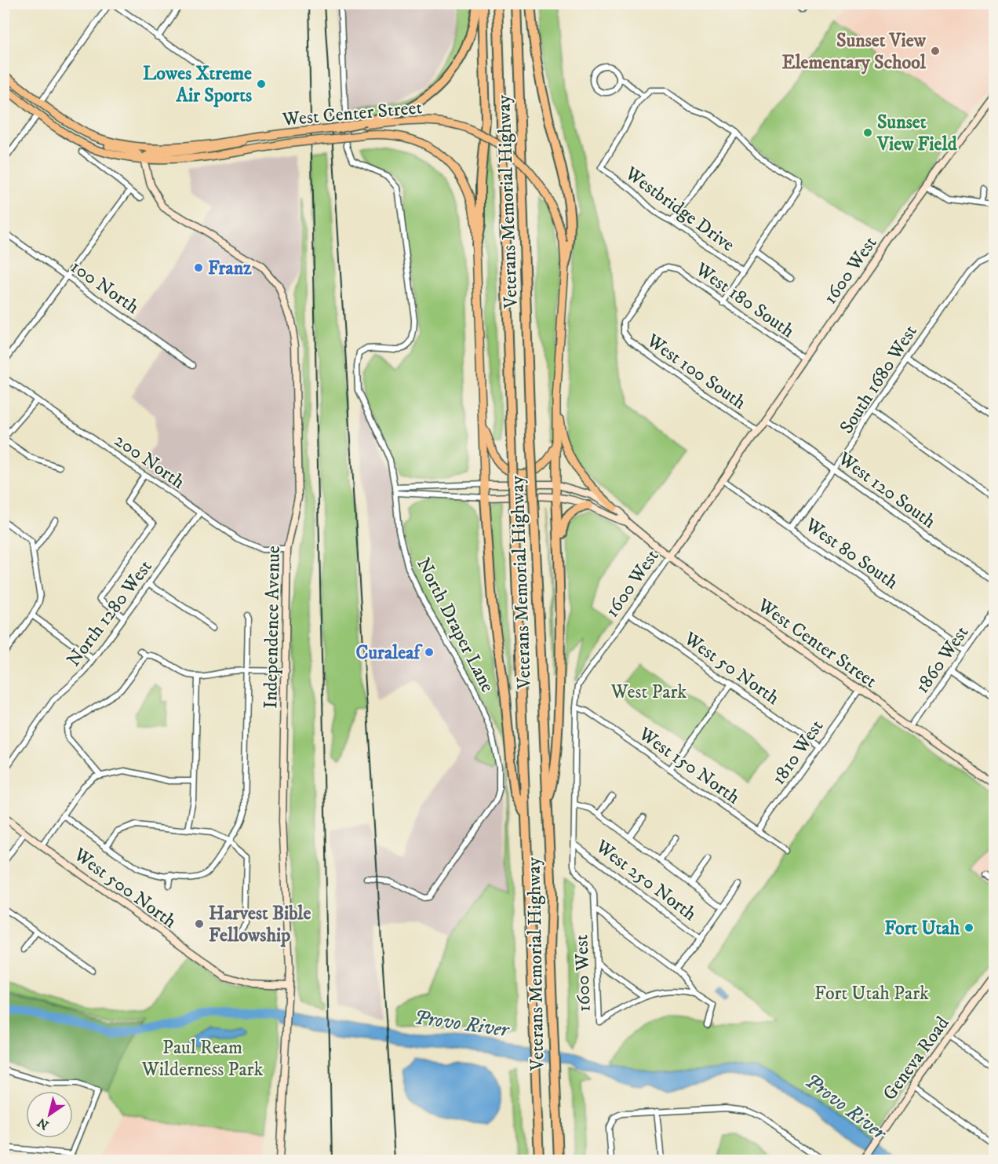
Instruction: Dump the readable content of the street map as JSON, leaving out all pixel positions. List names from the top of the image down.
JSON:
{
  "streets": {
    "highway": ["Veterans Memorial Highway"],
    "main road": ["West Center Street"],
    "street": [
      "Westbridge Drive",
      "1600 West",
      "100 North",
      "West 180 South",
      "West 100 South",
      "South 1680 West",
      "200 North",
      "West 120 South",
      "West 80 South",
      "North 1280 West",
      "North Draper Lane",
      "Independence Avenue",
      "1860 West",
      "West 50 North",
      "1810 West",
      "West 150 North",
      "West 250 North",
      "West 500 North",
      "Geneva Road"
    ]
  },
  "crossings": [
    ["West Center Street", "1600 West"],
    ["West Center Street", "North Draper Lane"],
    ["West Center Street", "Independence Avenue"],
    ["West Center Street", "1860 West"],
    ["West Center Street", "1810 West"],
    ["1600 West", "West 180 South"],
    ["1600 West", "West 100 South"],
    ["1600 West", "West 120 South"],
    ["1600 West", "West 80 South"],
    ["1600 West", "West 50 North"],
    ["1600 West", "West 150 North"],
    ["1600 West", "West 250 North"],
    ["West 180 South", "West 100 South"],
    ["South 1680 West", "West 120 South"],
    ["South 1680 West", "West 80 South"],
    ["200 North", "North 1280 West"],
    ["200 North", "Independence Avenue"],
    ["West 80 South", "1860 West"],
    ["Independence Avenue", "West 500 North"],
    ["West 50 North", "1810 West"],
    ["1810 West", "West 150 North"]
  ],
  "water": ["Provo River"],
  "parks": ["West Park", "Fort Utah Park", "Paul Ream Wilderness Park"],
  "places": [
    "Sunset View Elementary School",
    "Lowes Xtreme Air Sports",
    "Sunset View Field",
    "Franz",
    "Curaleaf",
    "Harvest Bible Fellowship",
    "Fort Utah"
  ],
  "north": "bottom left"
}
